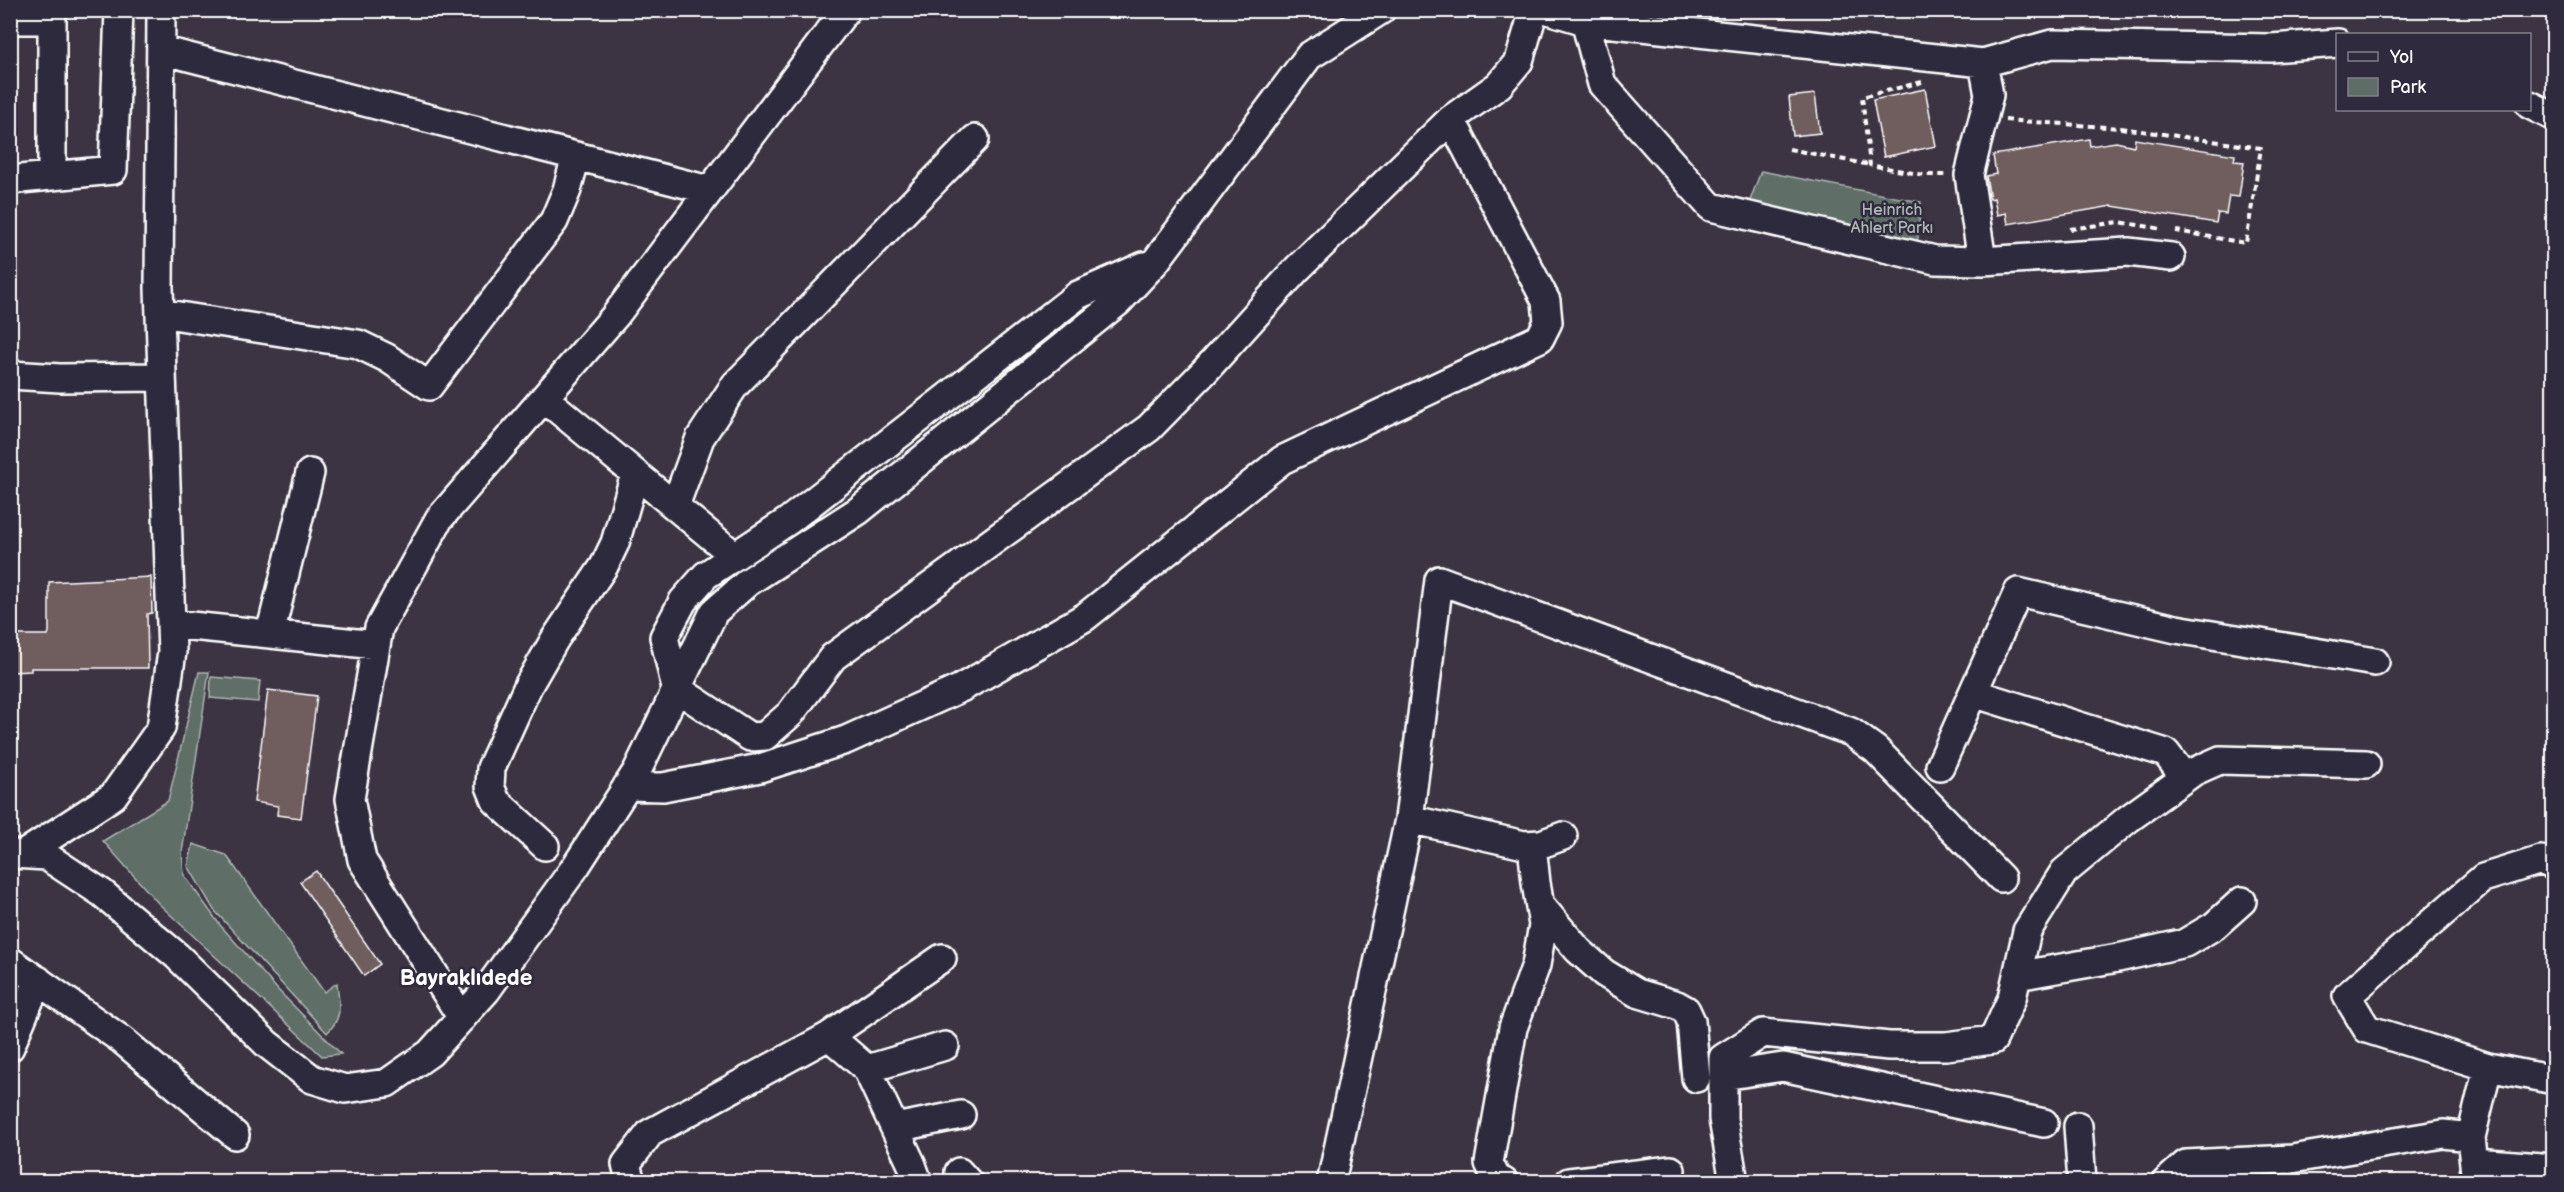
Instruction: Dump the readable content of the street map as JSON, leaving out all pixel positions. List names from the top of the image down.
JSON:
{
  "districts": ["Bayraklıdede"],
  "parks": ["Heinrich Ahlert Parkı"],
  "legend": ["Yol", "Park"]
}
